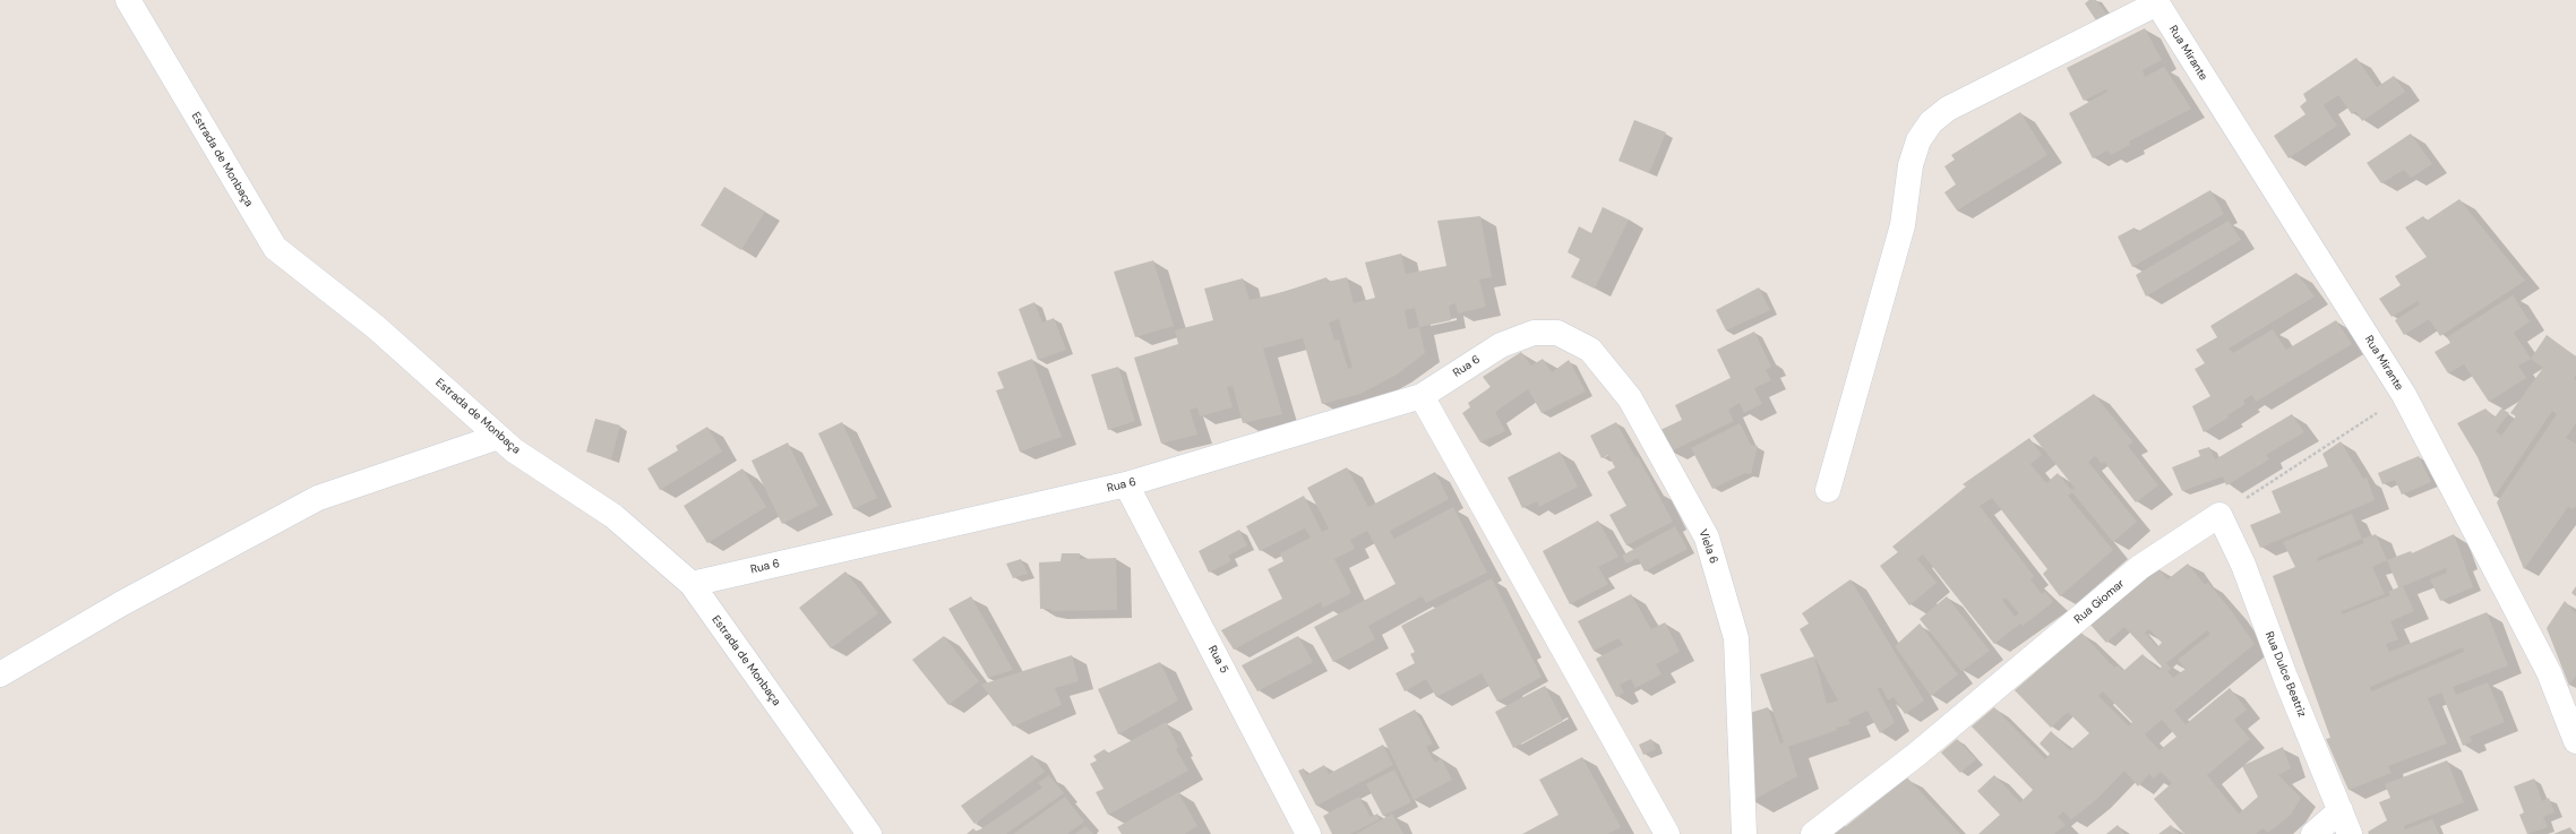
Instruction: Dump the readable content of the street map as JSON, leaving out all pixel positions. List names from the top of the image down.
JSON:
{
  "streets": {
    "street": [
      "Rua Mirante",
      "Estrada de Monbaça",
      "Rua 6",
      "Viela 6",
      "Rua Giomar",
      "Rua 5",
      "Rua Dulce Beatriz"
    ]
  },
  "crossings": [
    ["Estrada de Monbaça", "Rua 6"],
    ["Rua 6", "Viela 6"],
    ["Rua 6", "Rua 5"],
    ["Rua Giomar", "Rua Dulce Beatriz"]
  ]
}
